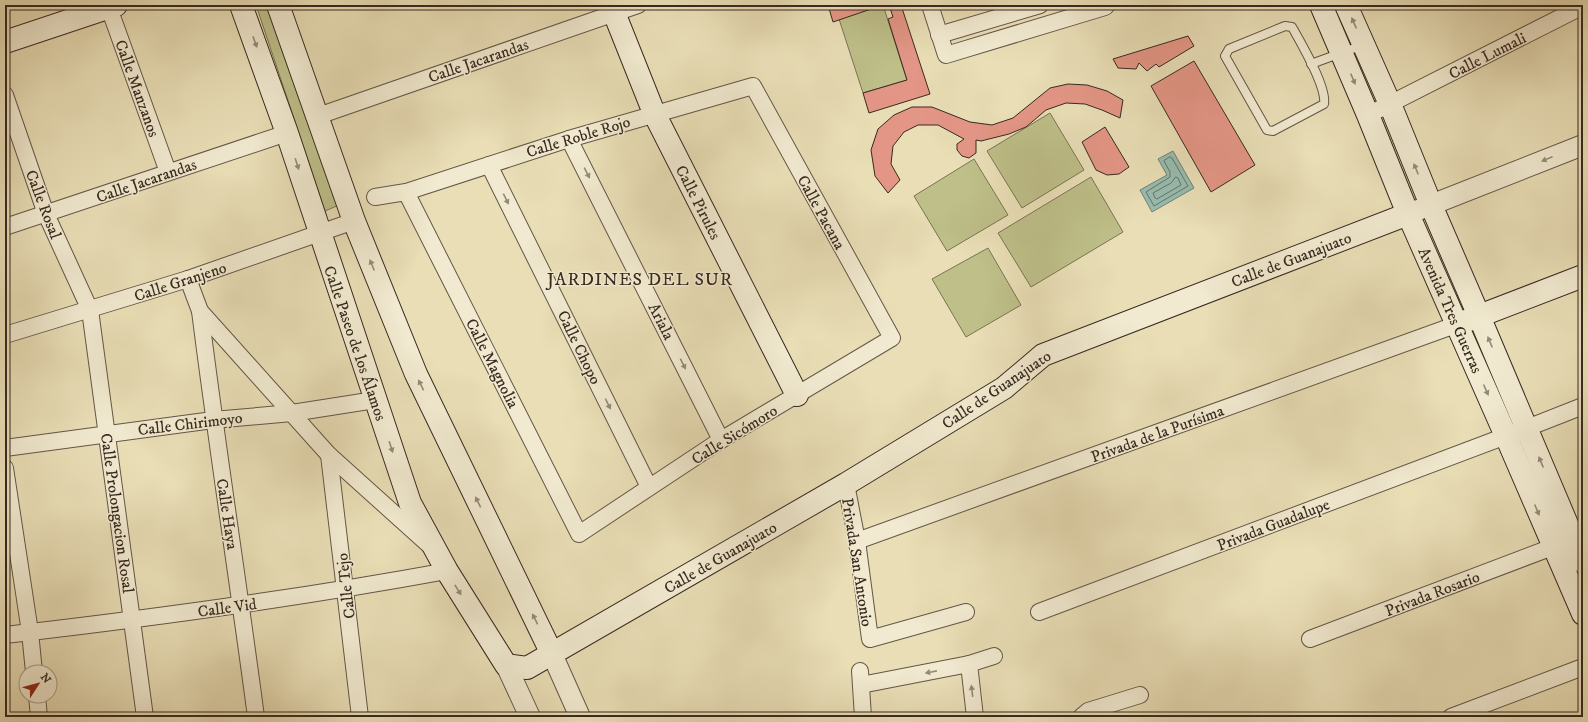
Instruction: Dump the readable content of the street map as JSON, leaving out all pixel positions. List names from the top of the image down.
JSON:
{
  "streets": {
    "main road": [
      "Calle Pirules",
      "Calle de Guanajuato",
      "Avenida Tres Guerras",
      "Calle Paseo de los Álamos"
    ],
    "street": [
      "Calle Lumali",
      "Calle Jacarandas",
      "Calle Manzanos",
      "Calle Roble Rojo",
      "Calle Rosal",
      "Calle Pacana",
      "Calle Granjeno",
      "Ariala",
      "Calle Chopo",
      "Calle Magnolia",
      "Calle Chirimoyo",
      "Privada de la Purísima",
      "Calle Sicómoro",
      "Calle Prolongacion Rosal",
      "Calle Haya",
      "Privada Guadalupe",
      "Privada San Antonio",
      "Calle Tejo",
      "Privada Rosario",
      "Calle Vid"
    ]
  },
  "crossings": [
    ["Calle Lumali", "Avenida Tres Guerras"],
    ["Calle Jacarandas", "Calle Manzanos"],
    ["Calle Jacarandas", "Calle Pirules"],
    ["Calle Jacarandas", "Calle Rosal"],
    ["Calle Jacarandas", "Calle Paseo de los Álamos"],
    ["Calle Roble Rojo", "Calle Pirules"],
    ["Calle Roble Rojo", "Calle Pacana"],
    ["Calle Roble Rojo", "Ariala"],
    ["Calle Roble Rojo", "Calle Chopo"],
    ["Calle Roble Rojo", "Calle Magnolia"],
    ["Calle Pirules", "Calle Sicómoro"],
    ["Calle Rosal", "Calle Granjeno"],
    ["Calle Rosal", "Calle Prolongacion Rosal"],
    ["Calle Pacana", "Calle Sicómoro"],
    ["Calle de Guanajuato", "Avenida Tres Guerras"],
    ["Calle de Guanajuato", "Privada San Antonio"],
    ["Calle Granjeno", "Calle Paseo de los Álamos"],
    ["Calle Granjeno", "Calle Prolongacion Rosal"],
    ["Avenida Tres Guerras", "Privada de la Purísima"],
    ["Avenida Tres Guerras", "Privada Guadalupe"],
    ["Avenida Tres Guerras", "Privada Rosario"],
    ["Ariala", "Calle Sicómoro"],
    ["Calle Paseo de los Álamos", "Calle Chirimoyo"],
    ["Calle Paseo de los Álamos", "Calle Vid"],
    ["Calle Chopo", "Calle Sicómoro"],
    ["Calle Magnolia", "Calle Sicómoro"],
    ["Calle Chirimoyo", "Calle Prolongacion Rosal"],
    ["Calle Chirimoyo", "Calle Haya"],
    ["Privada de la Purísima", "Privada San Antonio"],
    ["Calle Prolongacion Rosal", "Calle Vid"],
    ["Calle Haya", "Calle Vid"],
    ["Calle Tejo", "Calle Vid"]
  ],
  "one_way": ["Ariala", "Calle Chopo"],
  "districts": ["JARDINES DEL SUR"],
  "north": "top right"
}
